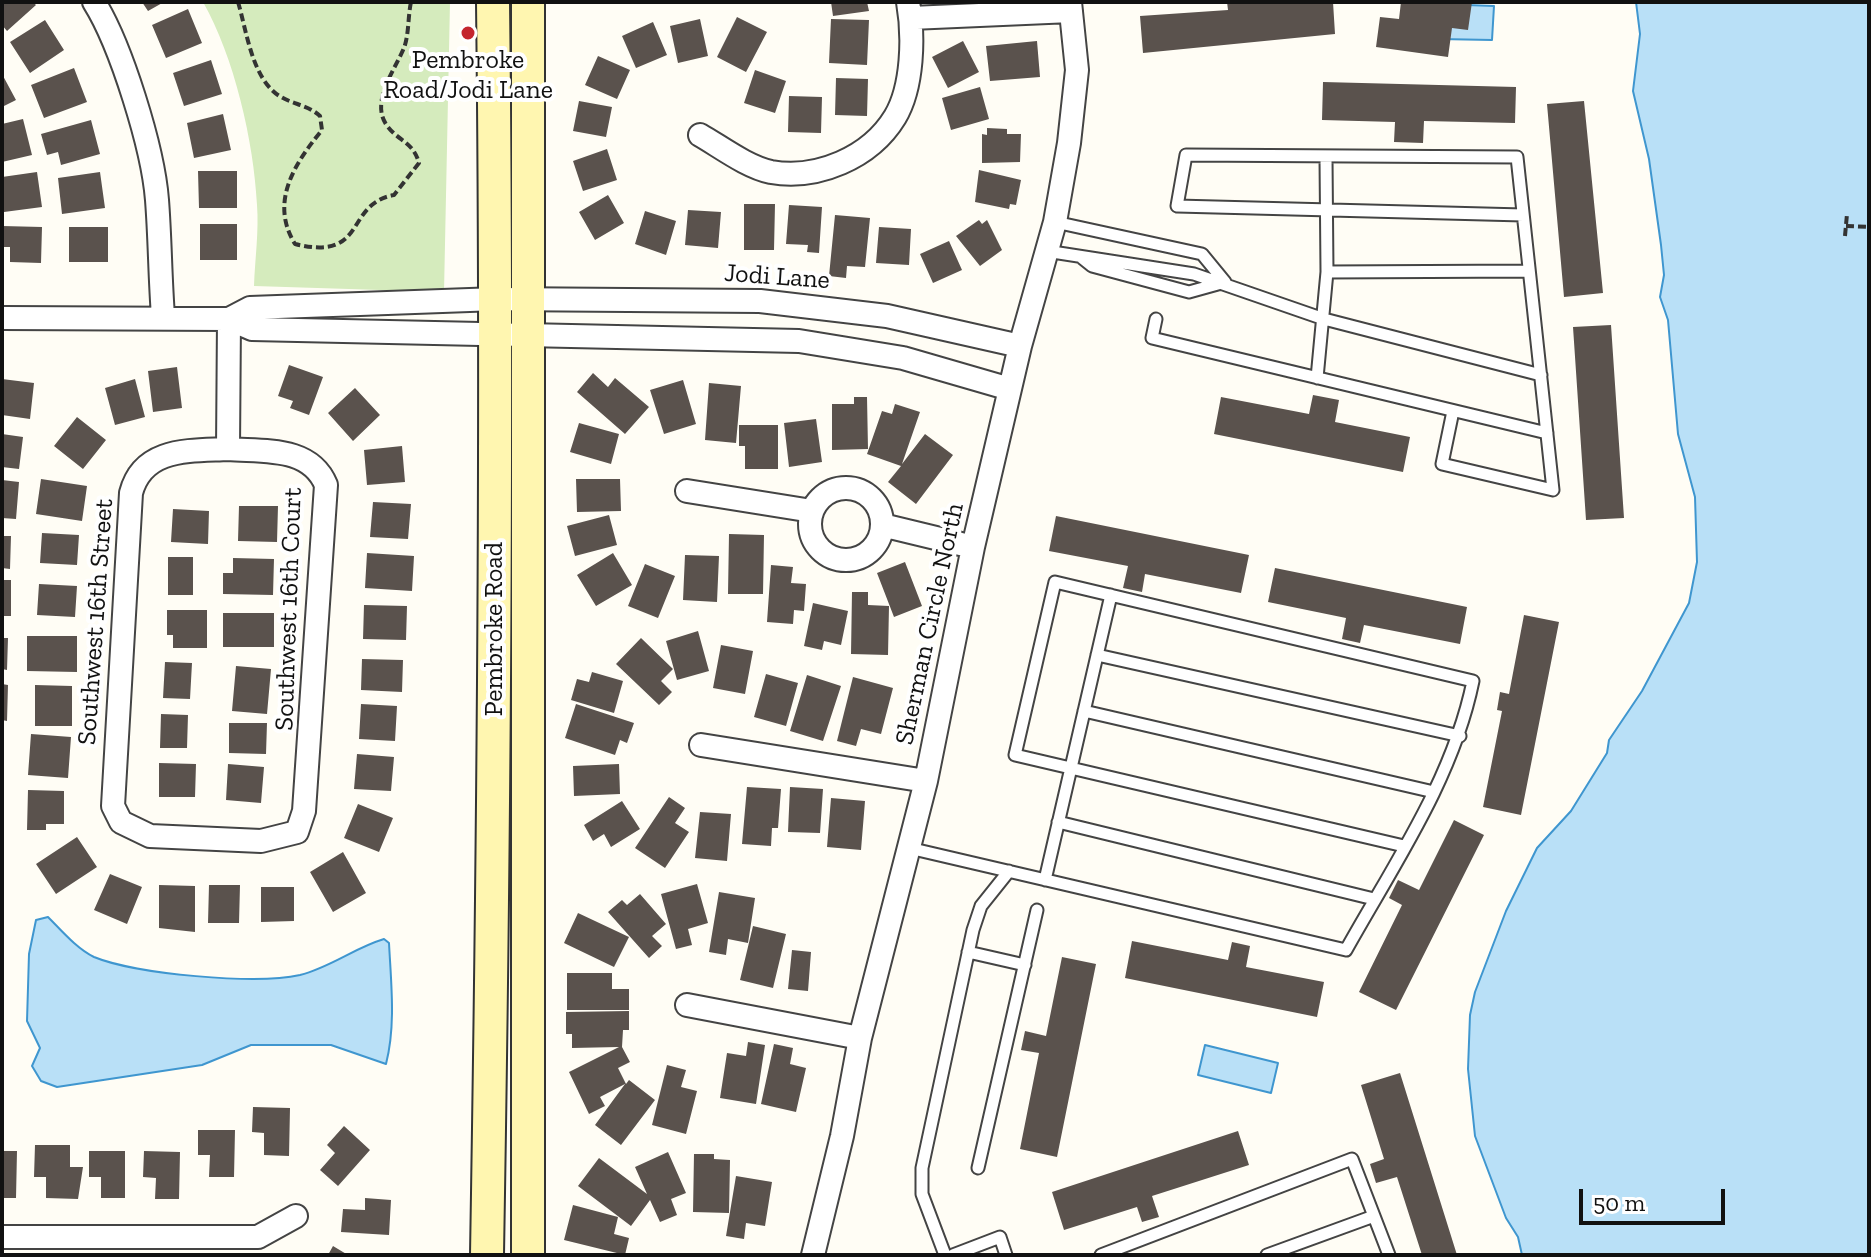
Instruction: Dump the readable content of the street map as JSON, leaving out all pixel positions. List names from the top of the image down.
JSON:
{
  "streets": {
    "main road": ["Pembroke Road"],
    "street": [
      "Jodi Lane",
      "Southwest 16th Court",
      "Southwest 16th Street",
      "Sherman Circle North"
    ]
  },
  "crossings": [
    ["Jodi Lane", "Sherman Circle North"],
    ["Jodi Lane", "Pembroke Road"],
    ["Southwest 16th Court", "Southwest 16th Street"]
  ],
  "places": ["Pembroke Road/Jodi Lane"],
  "scale_bar": "50 m"
}
